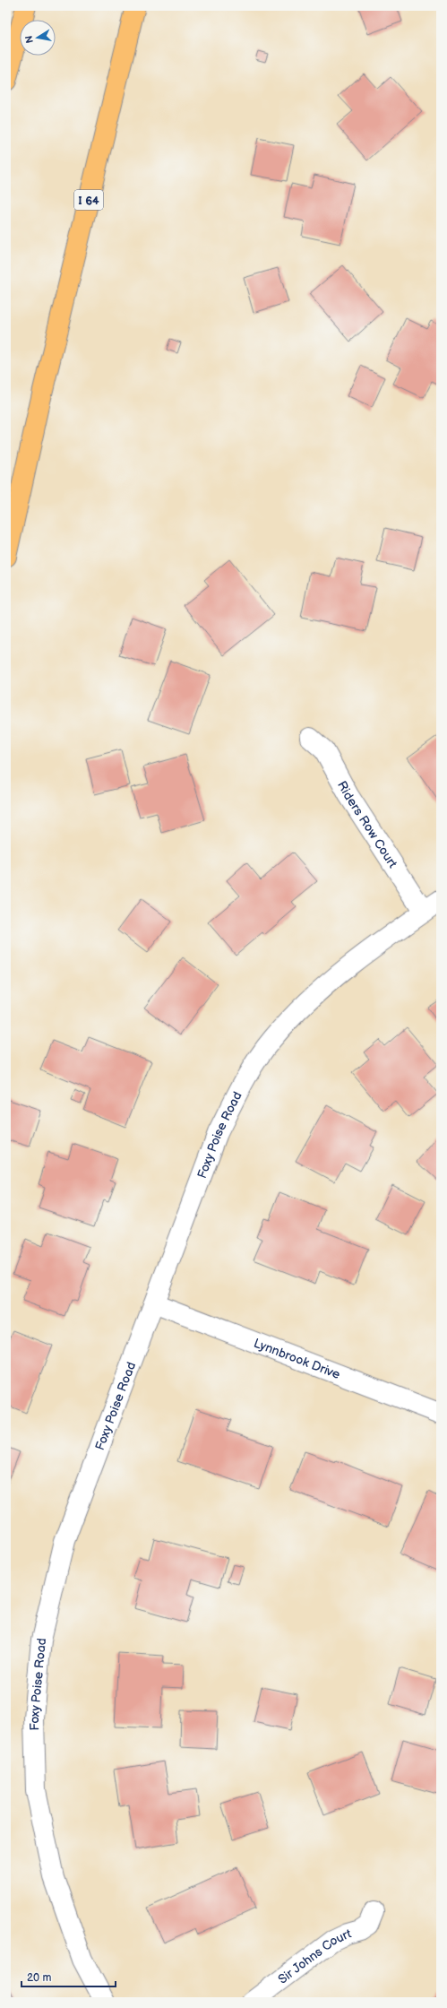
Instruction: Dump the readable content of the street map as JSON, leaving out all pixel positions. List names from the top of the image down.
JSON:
{
  "streets": {
    "highway": ["I 64"],
    "street": [
      "Riders Row Court",
      "Foxy Poise Road",
      "Lynnbrook Drive",
      "Sir Johns Court"
    ]
  },
  "crossings": [
    ["Riders Row Court", "Foxy Poise Road"],
    ["Foxy Poise Road", "Lynnbrook Drive"]
  ],
  "scale_bar": "20 m",
  "north": "left"
}
